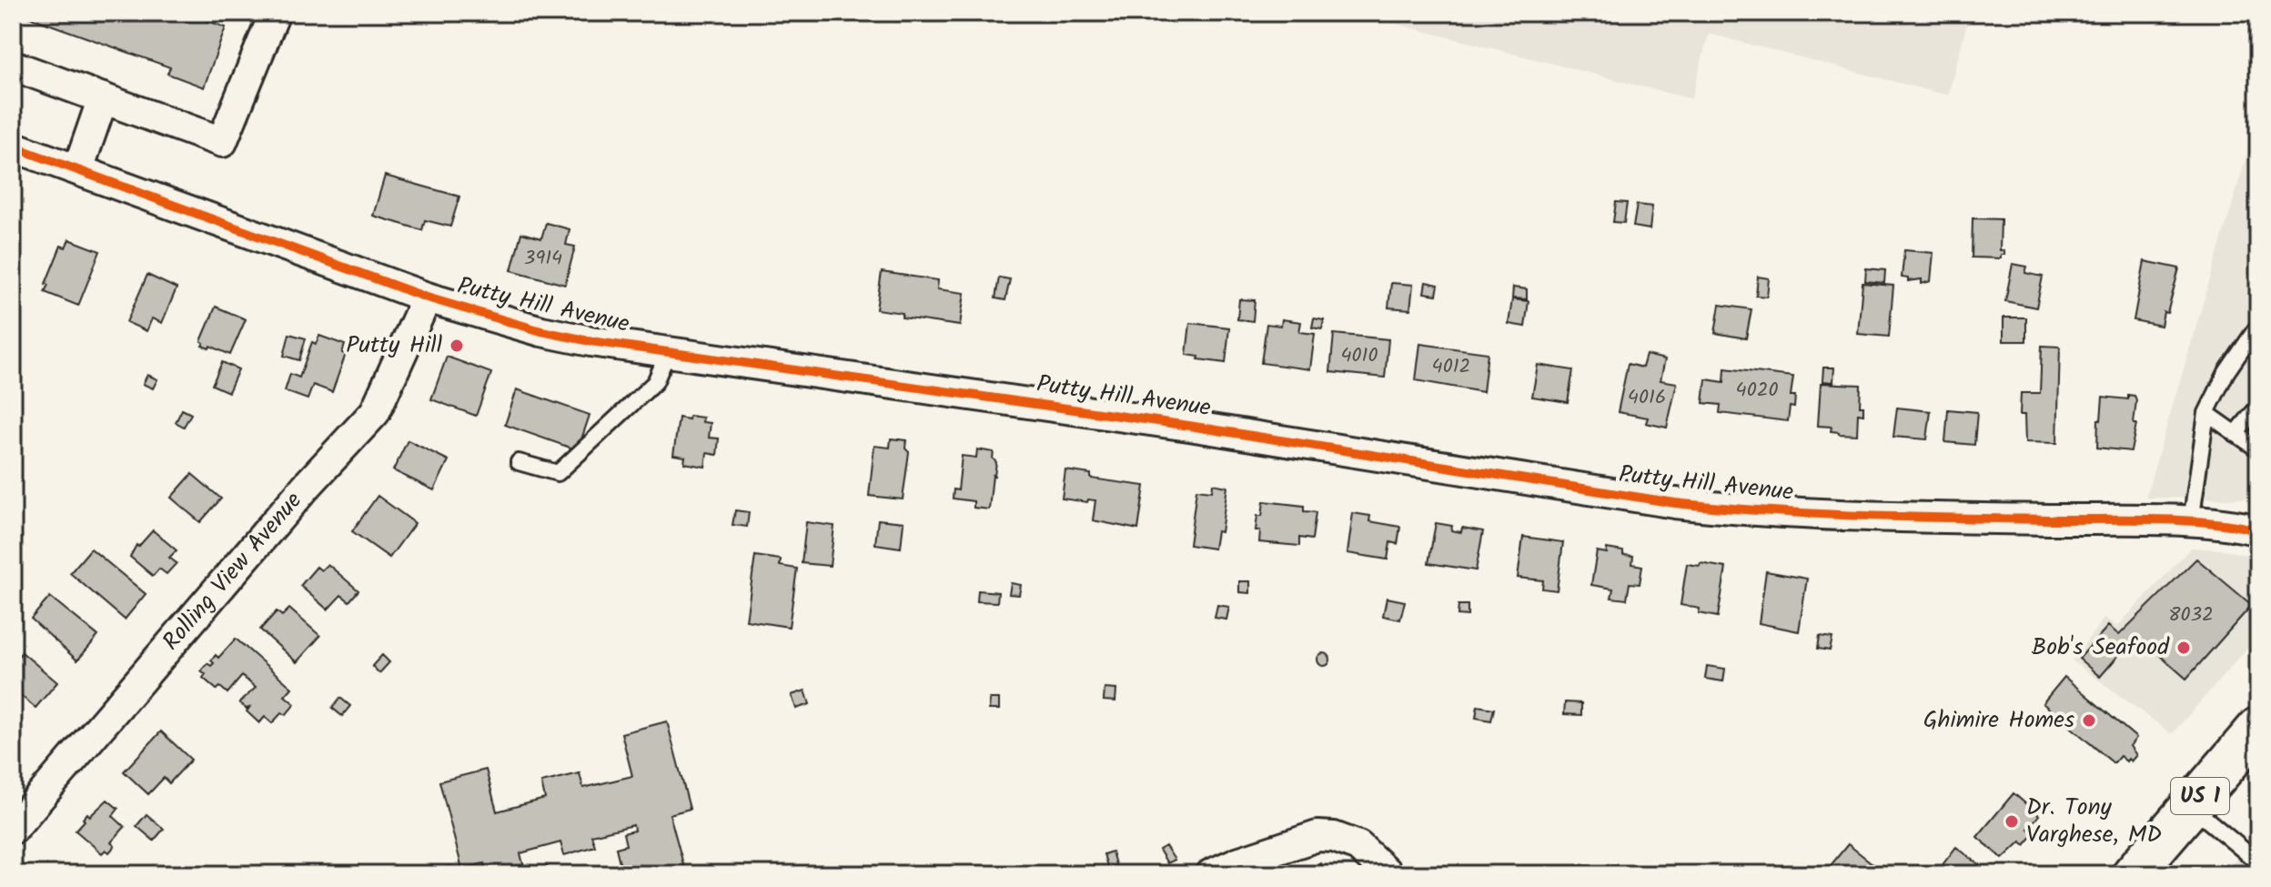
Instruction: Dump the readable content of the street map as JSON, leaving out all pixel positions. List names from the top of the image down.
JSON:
{
  "streets": {
    "highway": ["US 1"],
    "street": ["Putty Hill Avenue", "Rolling View Avenue"]
  },
  "crossings": [
    ["Putty Hill Avenue", "Rolling View Avenue"]
  ],
  "places": [
    "Putty Hill",
    "Bob's Seafood",
    "Ghimire Homes",
    "Dr. Tony Varghese, MD"
  ],
  "house_numbers": [
    "3914",
    "4010",
    "4012",
    "4020",
    "4016",
    "8032"
  ]
}
